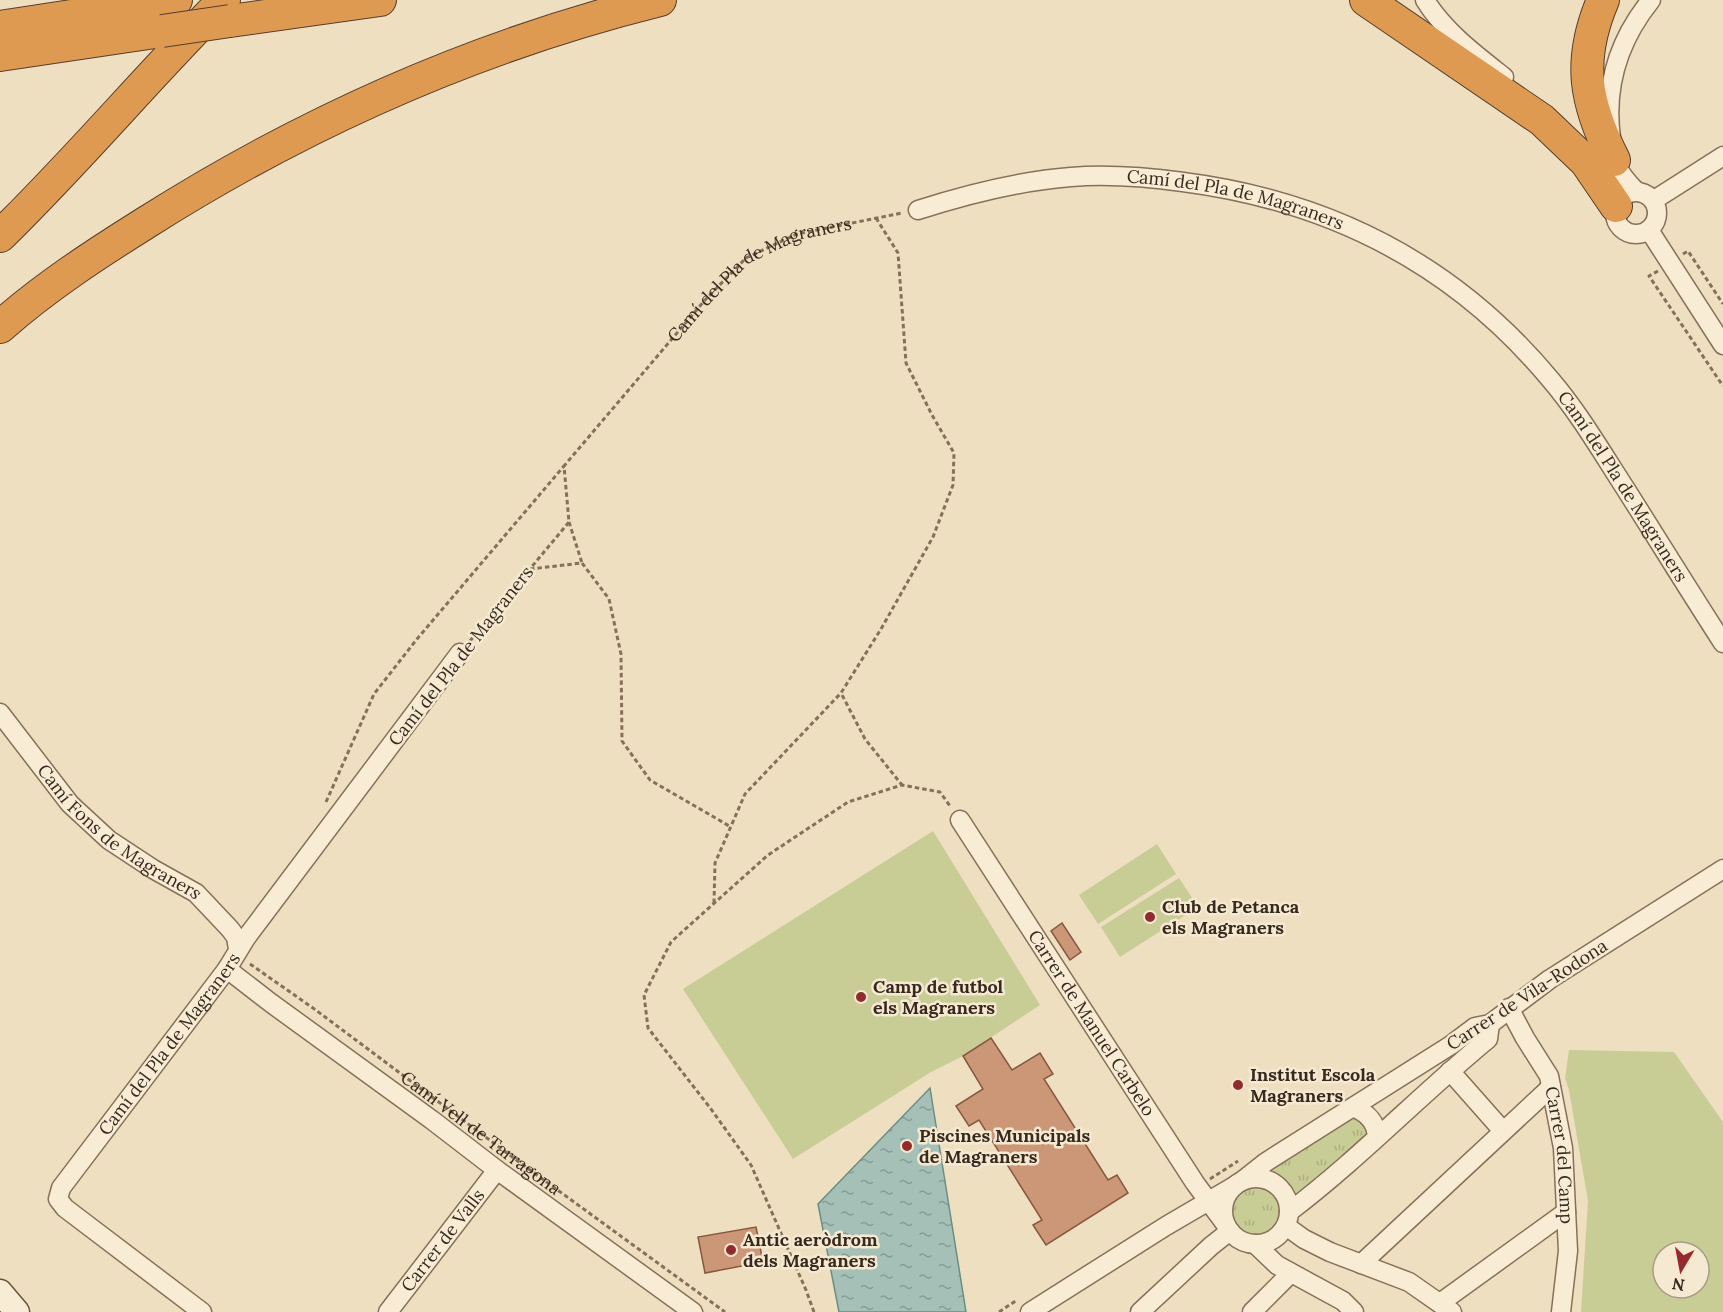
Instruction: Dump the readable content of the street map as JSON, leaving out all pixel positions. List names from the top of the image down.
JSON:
{
  "streets": {
    "street": [
      "Camí del Pla de Magraners",
      "Camí Fons de Magraners",
      "Carrer de Vila-Rodona",
      "Carrer de Manuel Carbelo",
      "Camí Vell de Tarragona",
      "Carrer del Camp",
      "Carrer de Valls"
    ]
  },
  "crossings": [
    ["Camí del Pla de Magraners", "Camí Fons de Magraners"],
    ["Camí del Pla de Magraners", "Camí Vell de Tarragona"],
    ["Camí Fons de Magraners", "Camí Vell de Tarragona"],
    ["Carrer de Vila-Rodona", "Carrer de Manuel Carbelo"],
    ["Carrer de Vila-Rodona", "Carrer del Camp"],
    ["Camí Vell de Tarragona", "Carrer de Valls"]
  ],
  "places": [
    "Club de Petanca els Magraners",
    "Camp de futbol els Magraners",
    "Institut Escola Magraners",
    "Piscines Municipals de Magraners",
    "Antic aeròdrom dels Magraners"
  ],
  "north": "bottom"
}
